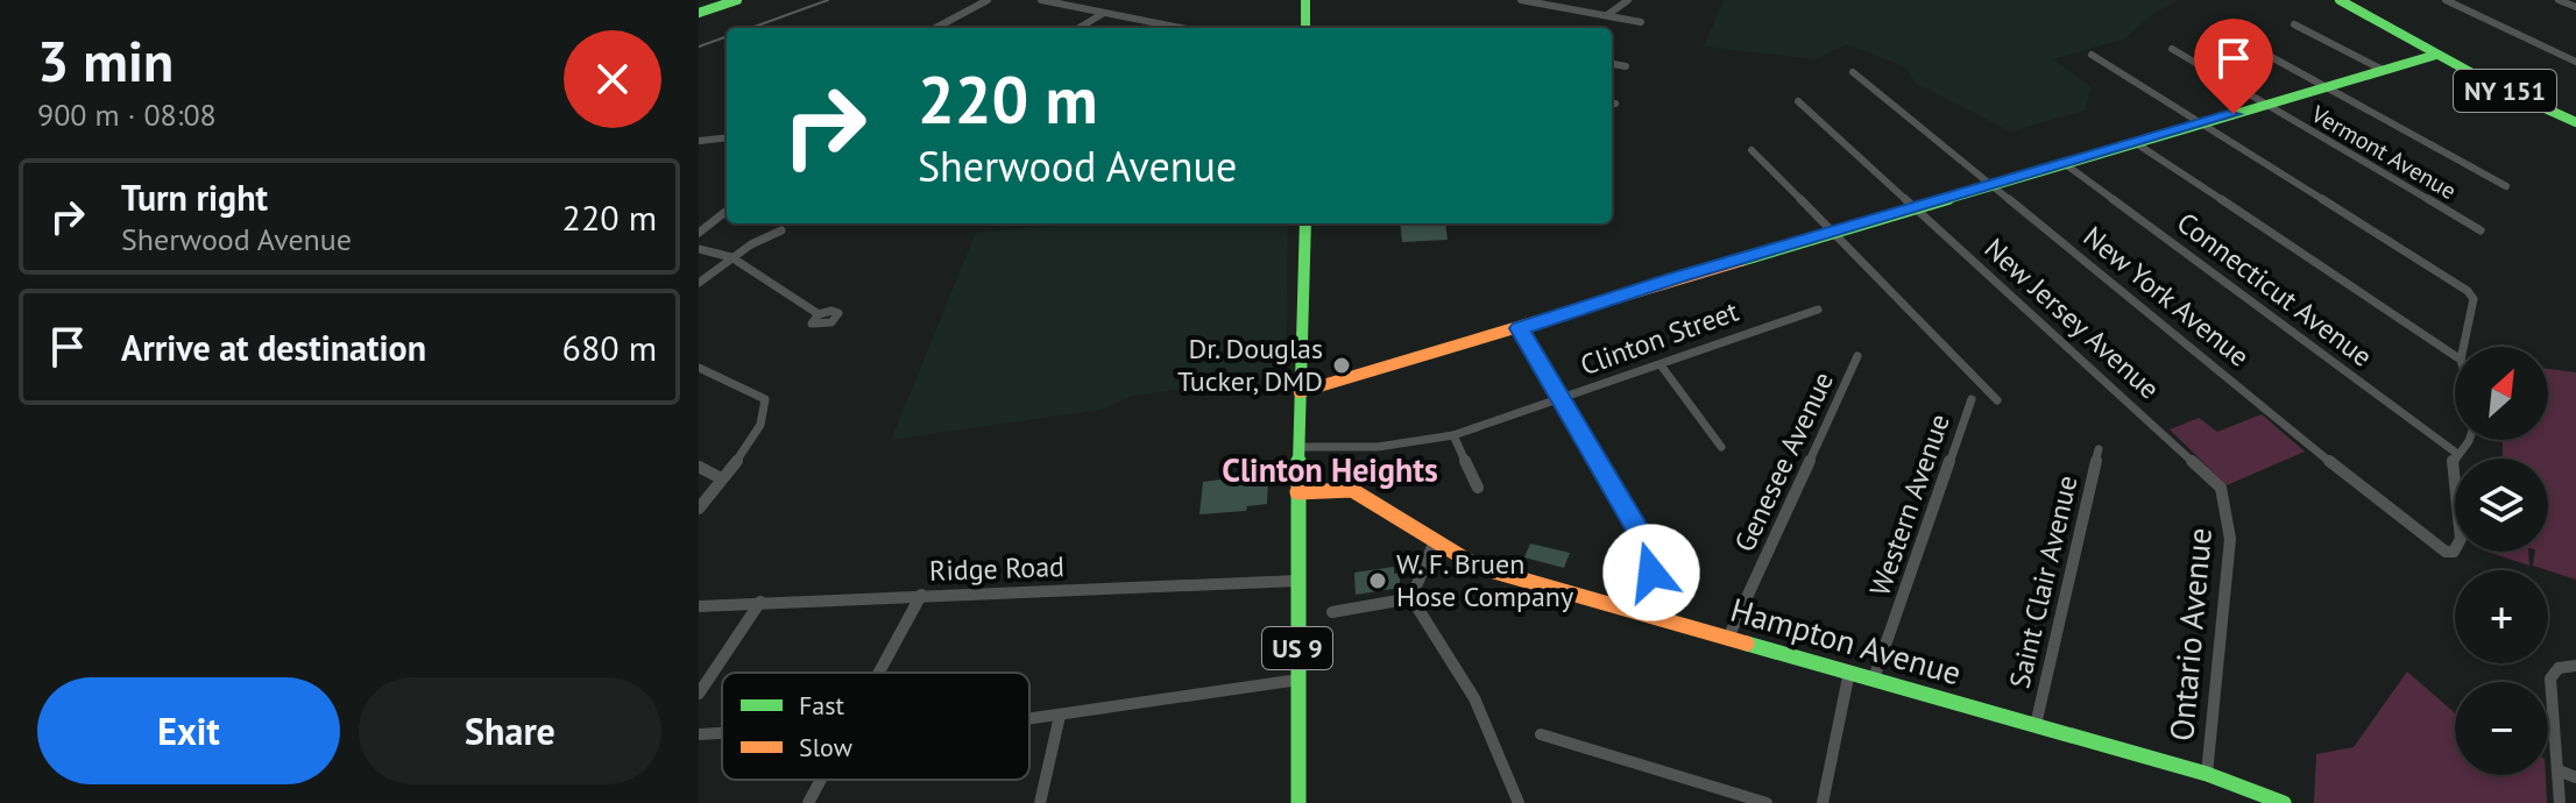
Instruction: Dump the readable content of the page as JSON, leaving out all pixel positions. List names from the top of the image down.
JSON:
{
  "streets": {
    "street": [
      "NY 151",
      "Vermont Avenue",
      "Connecticut Avenue",
      "New York Avenue",
      "New Jersey Avenue",
      "Clinton Street",
      "Genesee Avenue",
      "Western Avenue",
      "Ridge Road",
      "Saint Clair Avenue",
      "Ontario Avenue",
      "Hampton Avenue",
      "US 9"
    ]
  },
  "crossings": [
    ["Connecticut Avenue", "New York Avenue"],
    ["New Jersey Avenue", "Ontario Avenue"],
    ["Clinton Street", "US 9"],
    ["Genesee Avenue", "Hampton Avenue"],
    ["Western Avenue", "Hampton Avenue"],
    ["Ridge Road", "US 9"],
    ["Saint Clair Avenue", "Hampton Avenue"],
    ["Ontario Avenue", "Hampton Avenue"],
    ["Hampton Avenue", "US 9"]
  ],
  "districts": ["Clinton Heights"],
  "places": ["Dr. Douglas Tucker, DMD", "W. F. Bruen Hose Company"],
  "legend": ["Fast", "Slow"],
  "north": "top right",
  "page": {
    "heading": ["3 min", "900 m · 08:08"],
    "turn": ["220 m", "Sherwood Avenue"],
    "list": [
      {
        "name": "Turn right",
        "note": "Sherwood Avenue",
        "value": "220 m"
      },
      {
        "name": "Arrive at destination",
        "value": "680 m"
      }
    ],
    "map_buttons": ["+", "−"],
    "buttons": ["Exit", "Share"]
  }
}
